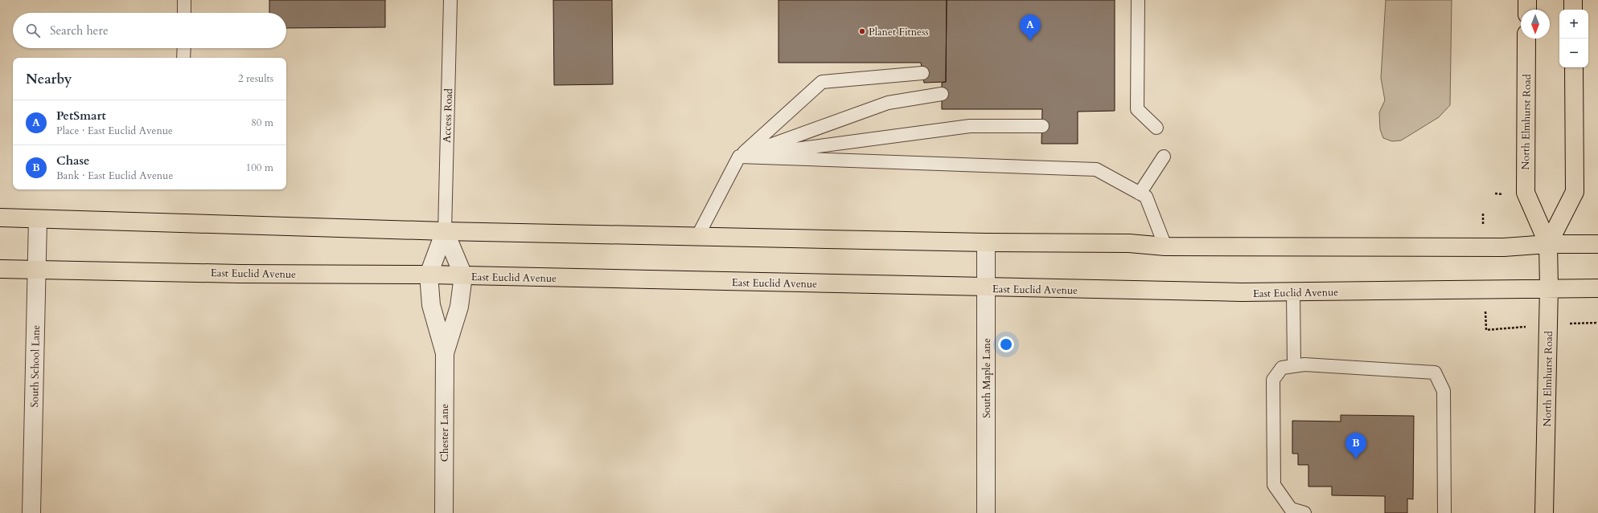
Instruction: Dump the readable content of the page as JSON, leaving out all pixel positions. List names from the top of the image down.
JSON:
{
  "streets": {
    "main road": ["North Elmhurst Road", "East Euclid Avenue"],
    "street": ["South School Lane", "South Maple Lane", "Chester Lane"],
    "lane": ["Access Road"]
  },
  "crossings": [
    ["Access Road", "Chester Lane"],
    ["North Elmhurst Road", "East Euclid Avenue"],
    ["East Euclid Avenue", "South School Lane"],
    ["East Euclid Avenue", "South Maple Lane"],
    ["East Euclid Avenue", "Chester Lane"]
  ],
  "places": ["Planet Fitness"],
  "north": "bottom",
  "page": {
    "map_buttons": ["+", "−"],
    "search": "Search here",
    "pins": ["A", "B"],
    "heading": ["Nearby", "2 results"],
    "list": [
      {
        "mark": "A",
        "name": "PetSmart",
        "note": "Place · East Euclid Avenue",
        "value": "80 m"
      },
      {
        "mark": "B",
        "name": "Chase",
        "note": "Bank · East Euclid Avenue",
        "value": "100 m"
      }
    ]
  }
}
